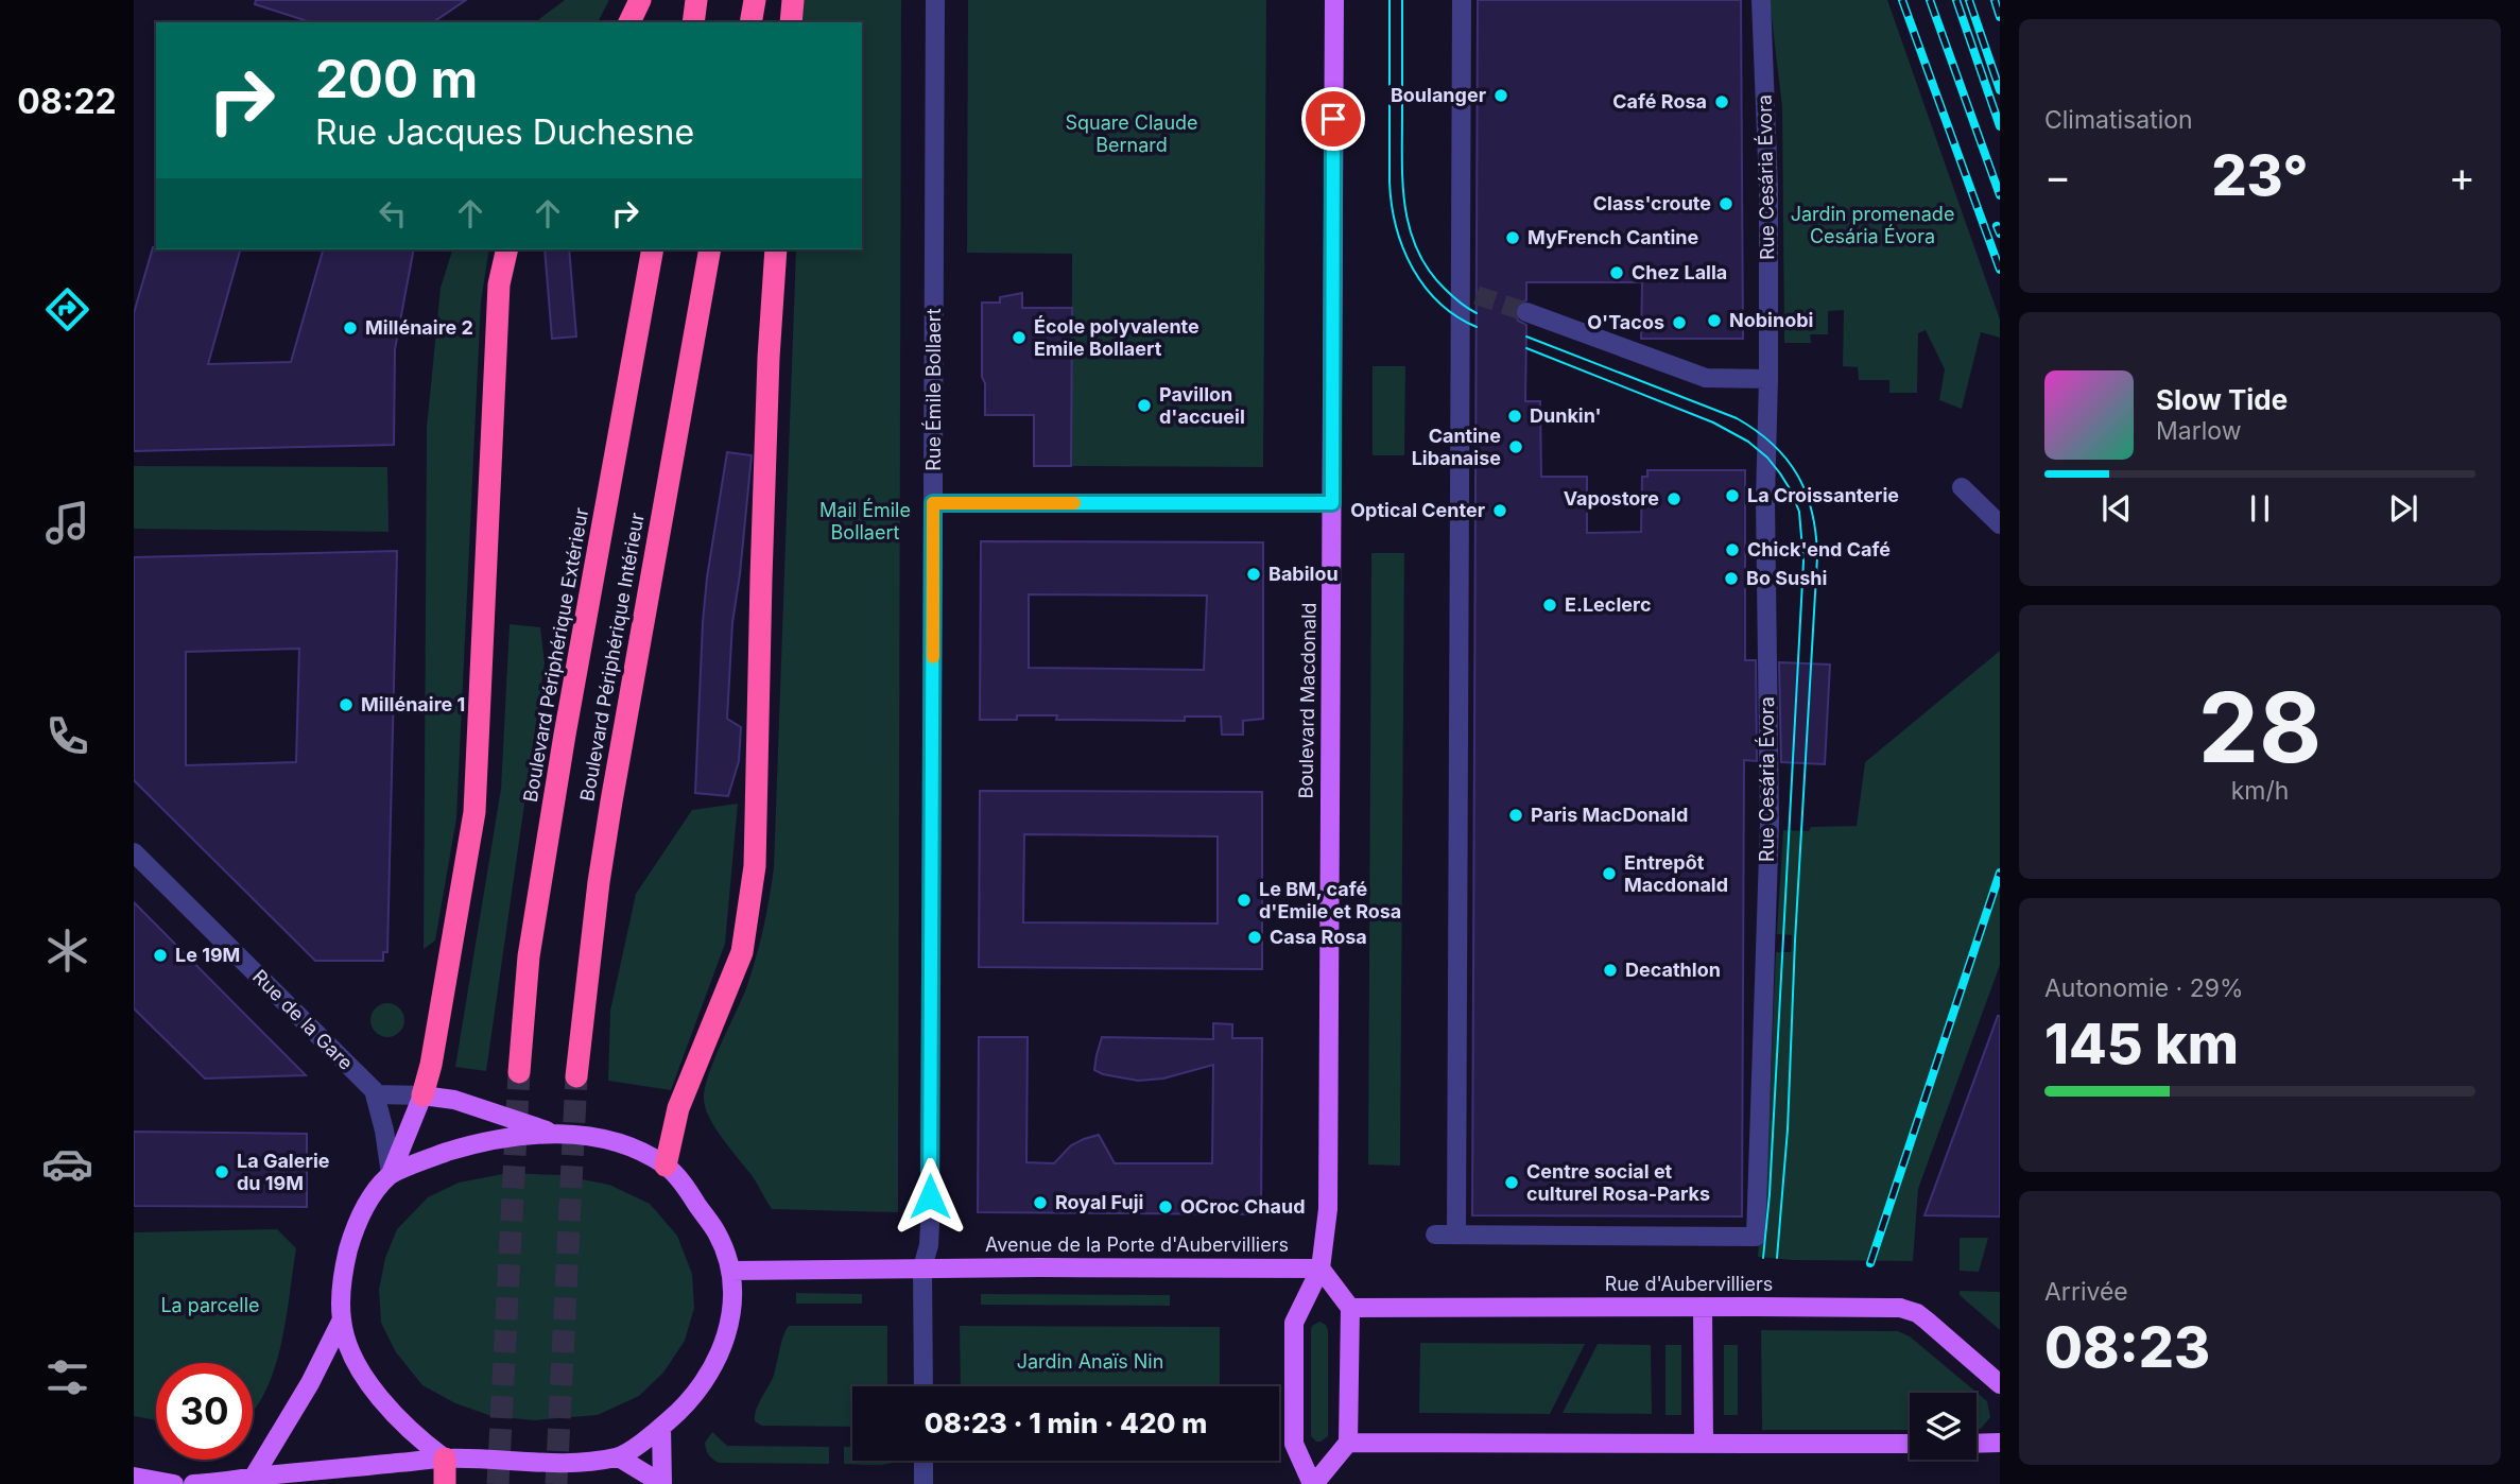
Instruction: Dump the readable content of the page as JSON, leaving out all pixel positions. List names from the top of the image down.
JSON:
{
  "streets": {
    "highway": ["Boulevard Périphérique Extérieur", "Boulevard Périphérique Intérieur"],
    "main road": ["Boulevard Macdonald", "Avenue de la Porte d'Aubervilliers", "Rue d'Aubervilliers"],
    "street": ["Rue Cesária Évora", "Rue Émile Bollaert", "Rue de la Gare"]
  },
  "crossings": [
    ["Rue Émile Bollaert", "Avenue de la Porte d'Aubervilliers"],
    ["Boulevard Macdonald", "Avenue de la Porte d'Aubervilliers"]
  ],
  "parks": [
    "Square Claude Bernard",
    "Jardin promenade Cesária Évora",
    "Mail Émile Bollaert",
    "La parcelle",
    "Jardin Anaïs Nin"
  ],
  "places": [
    "Boulanger",
    "Café Rosa",
    "Class'croute",
    "MyFrench Cantine",
    "Chez Lalla",
    "Nobinobi",
    "O'Tacos",
    "Millénaire 2",
    "École polyvalente Emile Bollaert",
    "Pavillon d'accueil",
    "Dunkin'",
    "Cantine Libanaise",
    "La Croissanterie",
    "Vapostore",
    "Optical Center",
    "Chick'end Café",
    "Babilou",
    "Bo Sushi",
    "E.Leclerc",
    "Millénaire 1",
    "Paris MacDonald",
    "Entrepôt Macdonald",
    "Le BM, café d'Emile et Rosa",
    "Casa Rosa",
    "Le 19M",
    "Decathlon",
    "La Galerie du 19M",
    "Centre social et culturel Rosa-Parks",
    "Royal Fuji",
    "OCroc Chaud"
  ],
  "page": {
    "tabs": "08:22",
    "tile": [
      "Climatisation",
      ["28", "km/h"],
      ["Autonomie · 29%", "145 km"],
      ["Arrivée", "08:23"]
    ],
    "turn": ["200 m", "Rue Jacques Duchesne"],
    "heat": ["−", "23°", "+"],
    "song": ["Slow Tide", "Marlow"],
    "limit": "30",
    "trip": "08:23 · 1 min · 420 m"
  }
}
